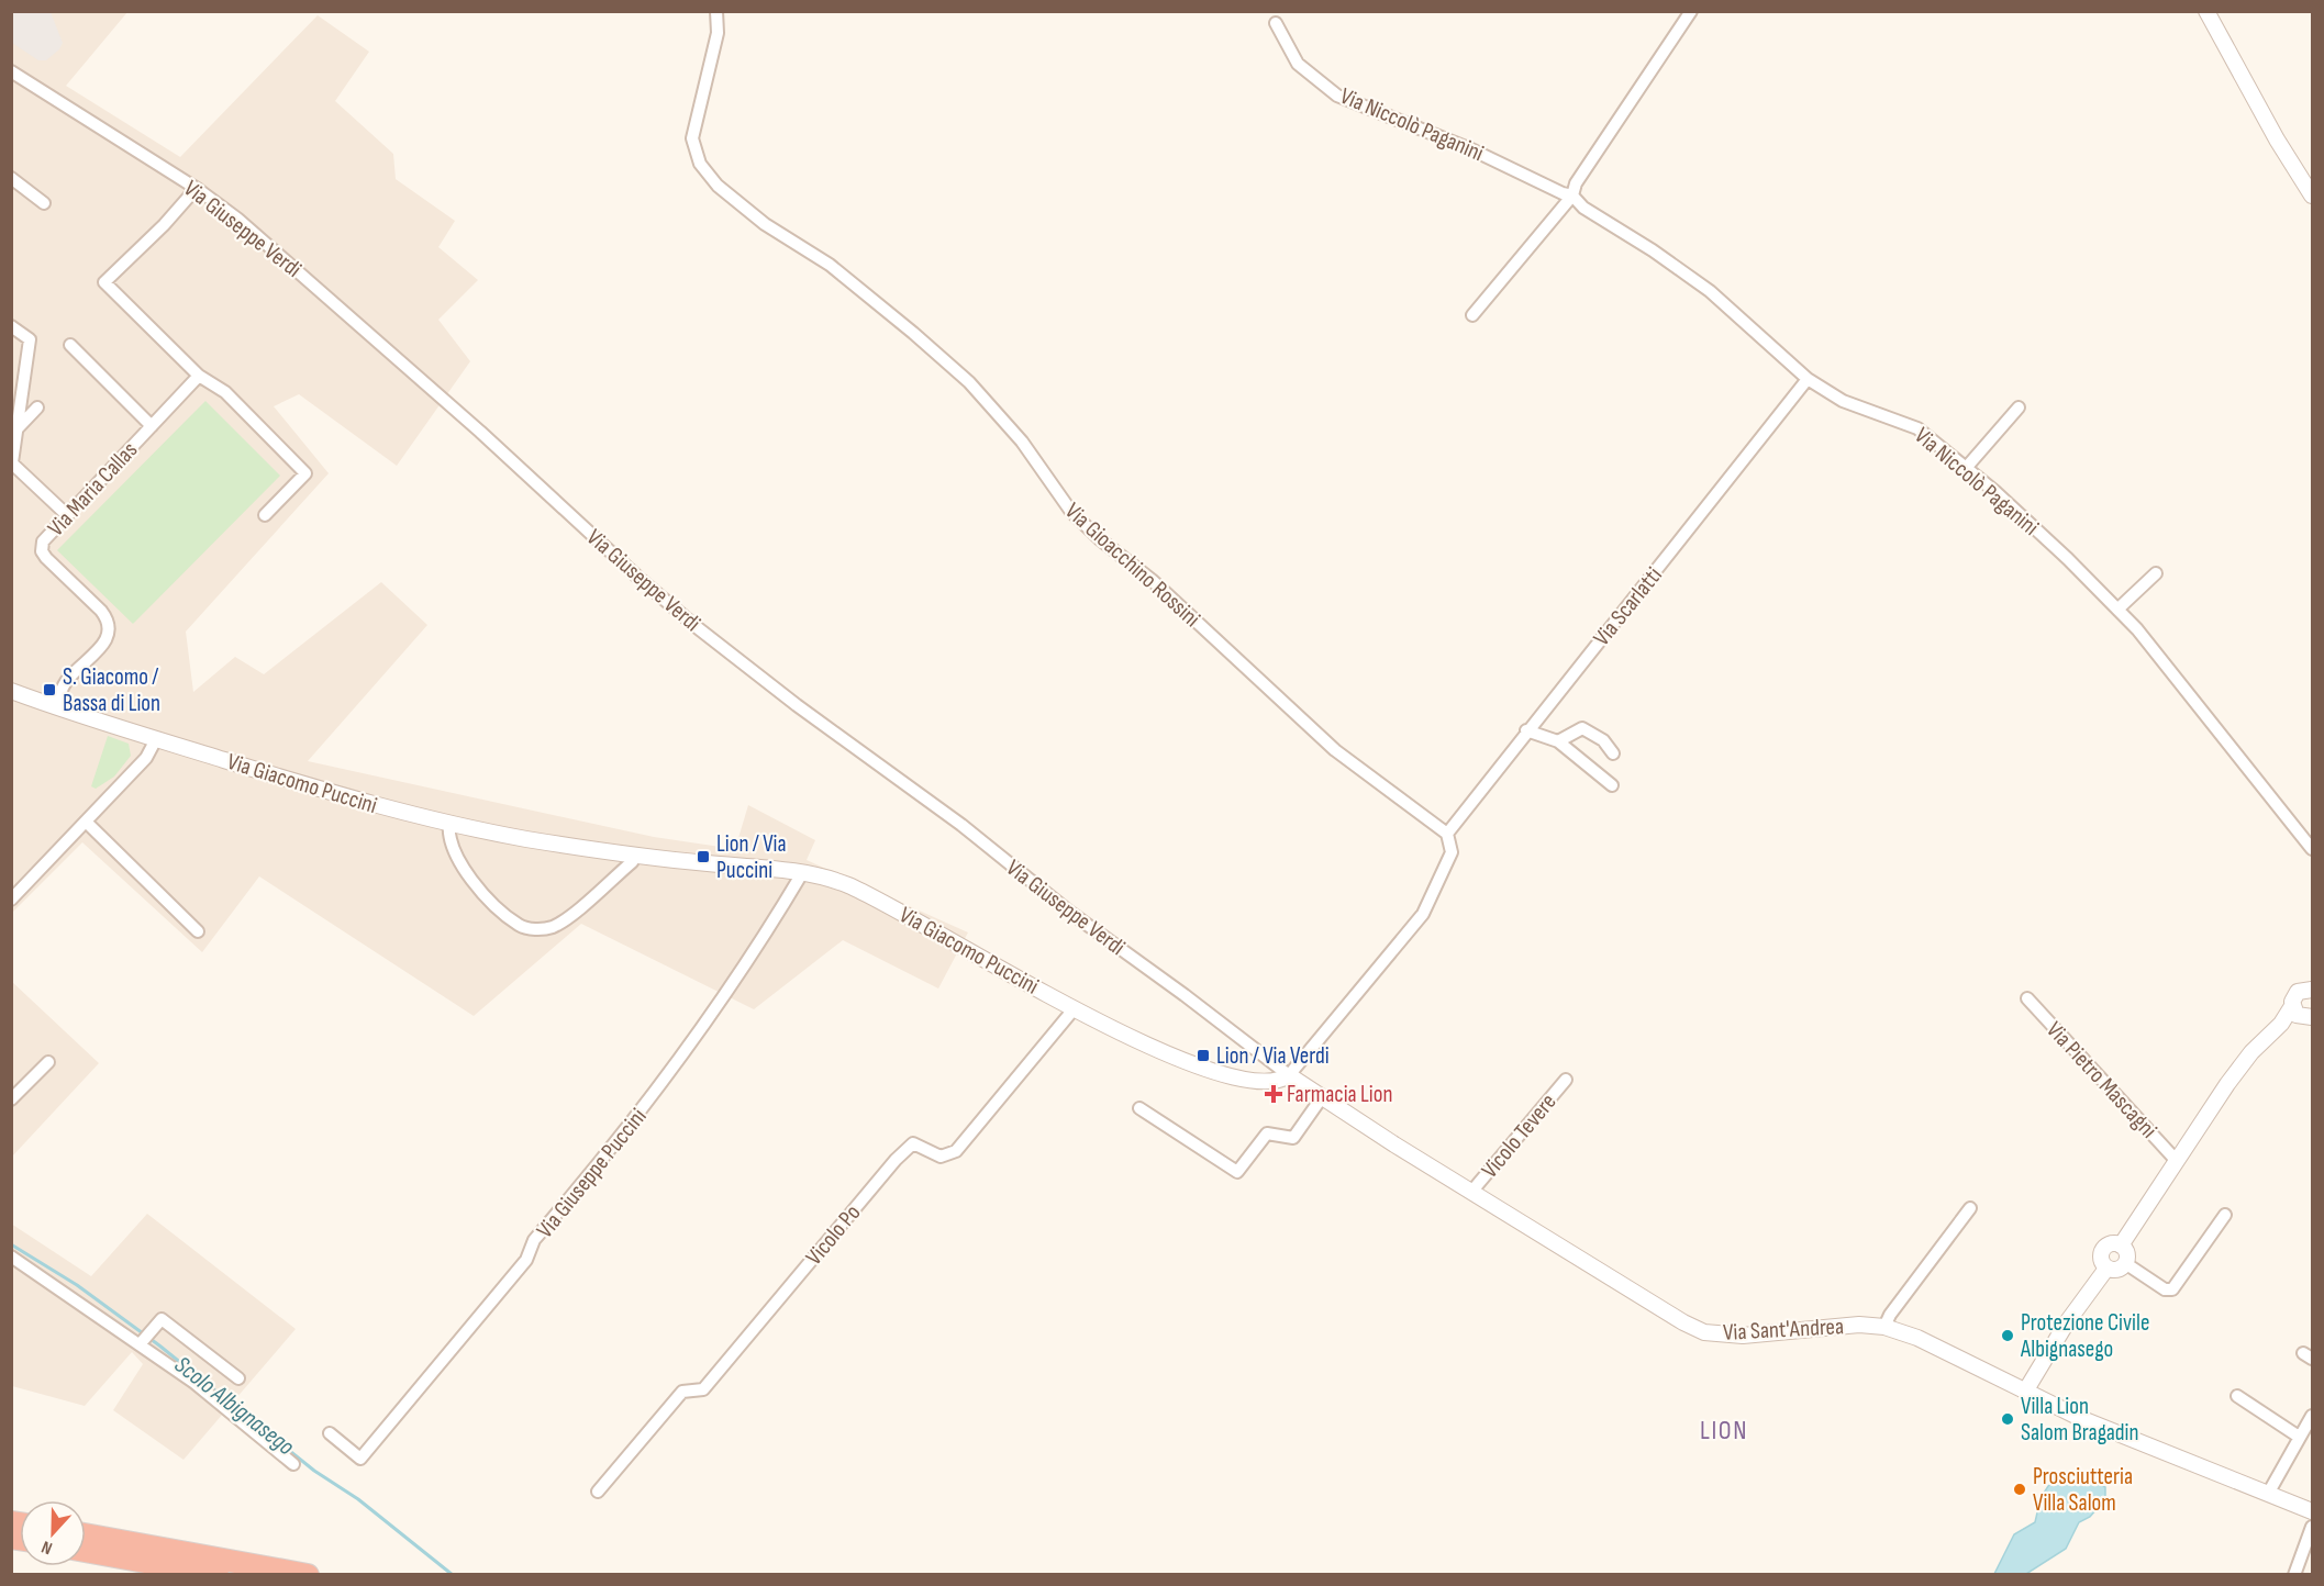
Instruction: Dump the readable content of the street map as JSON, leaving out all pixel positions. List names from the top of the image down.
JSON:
{
  "streets": {
    "street": [
      "Via Niccolò Paganini",
      "Via Giuseppe Verdi",
      "Via Maria Callas",
      "Via Gioacchino Rossini",
      "Via Scarlatti",
      "Via Giacomo Puccini",
      "Via Pietro Mascagni",
      "Vicolo Tevere",
      "Via Giuseppe Puccini",
      "Vicolo Po",
      "Via Sant'Andrea"
    ]
  },
  "crossings": [
    ["Via Niccolò Paganini", "Via Scarlatti"],
    ["Via Giuseppe Verdi", "Via Giacomo Puccini"],
    ["Via Giuseppe Verdi", "Via Sant'Andrea"],
    ["Via Maria Callas", "Via Giacomo Puccini"],
    ["Via Gioacchino Rossini", "Via Scarlatti"],
    ["Via Giacomo Puccini", "Via Giuseppe Puccini"],
    ["Via Giacomo Puccini", "Vicolo Po"],
    ["Via Giacomo Puccini", "Via Sant'Andrea"],
    ["Vicolo Tevere", "Via Sant'Andrea"]
  ],
  "districts": ["LION"],
  "water": ["Scolo Albignasego"],
  "places": {
    "transit": ["S. Giacomo / Bassa di Lion", "Lion / Via Puccini", "Lion / Via Verdi"],
    "health": ["Farmacia Lion"],
    "other": ["Protezione Civile Albignasego", "Villa Lion Salom Bragadin", "Prosciutteria Villa Salom"]
  },
  "north": "bottom"
}
